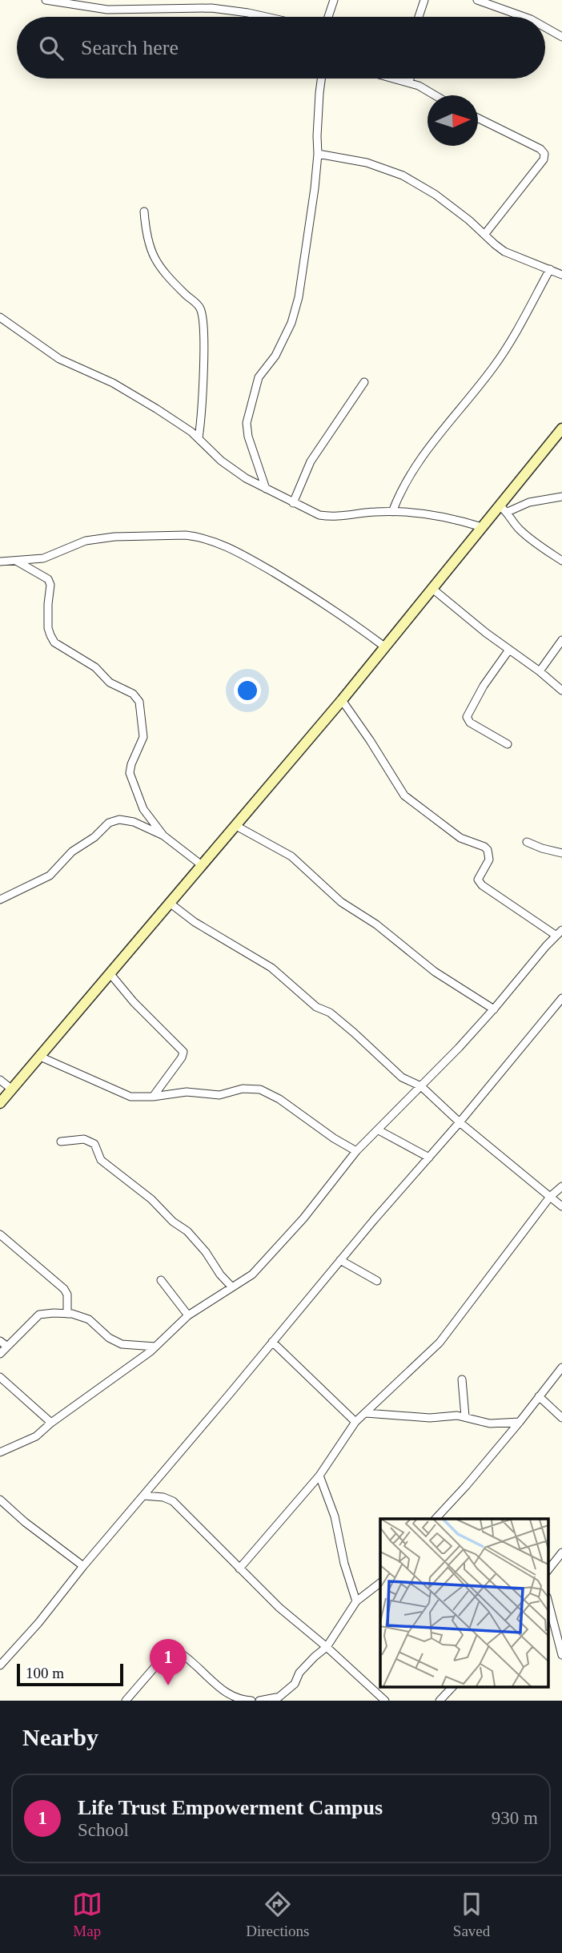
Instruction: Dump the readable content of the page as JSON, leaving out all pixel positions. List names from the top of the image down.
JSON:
{
  "scale_bar": "100 m",
  "north": "right",
  "page": {
    "search": "Search here",
    "pins": "1",
    "scale": "100 m",
    "heading": "Nearby",
    "list": [
      {
        "mark": "1",
        "name": "Life Trust Empowerment Campus",
        "note": "School",
        "value": "930 m"
      }
    ],
    "nav": ["Map", "Directions", "Saved"]
  }
}
